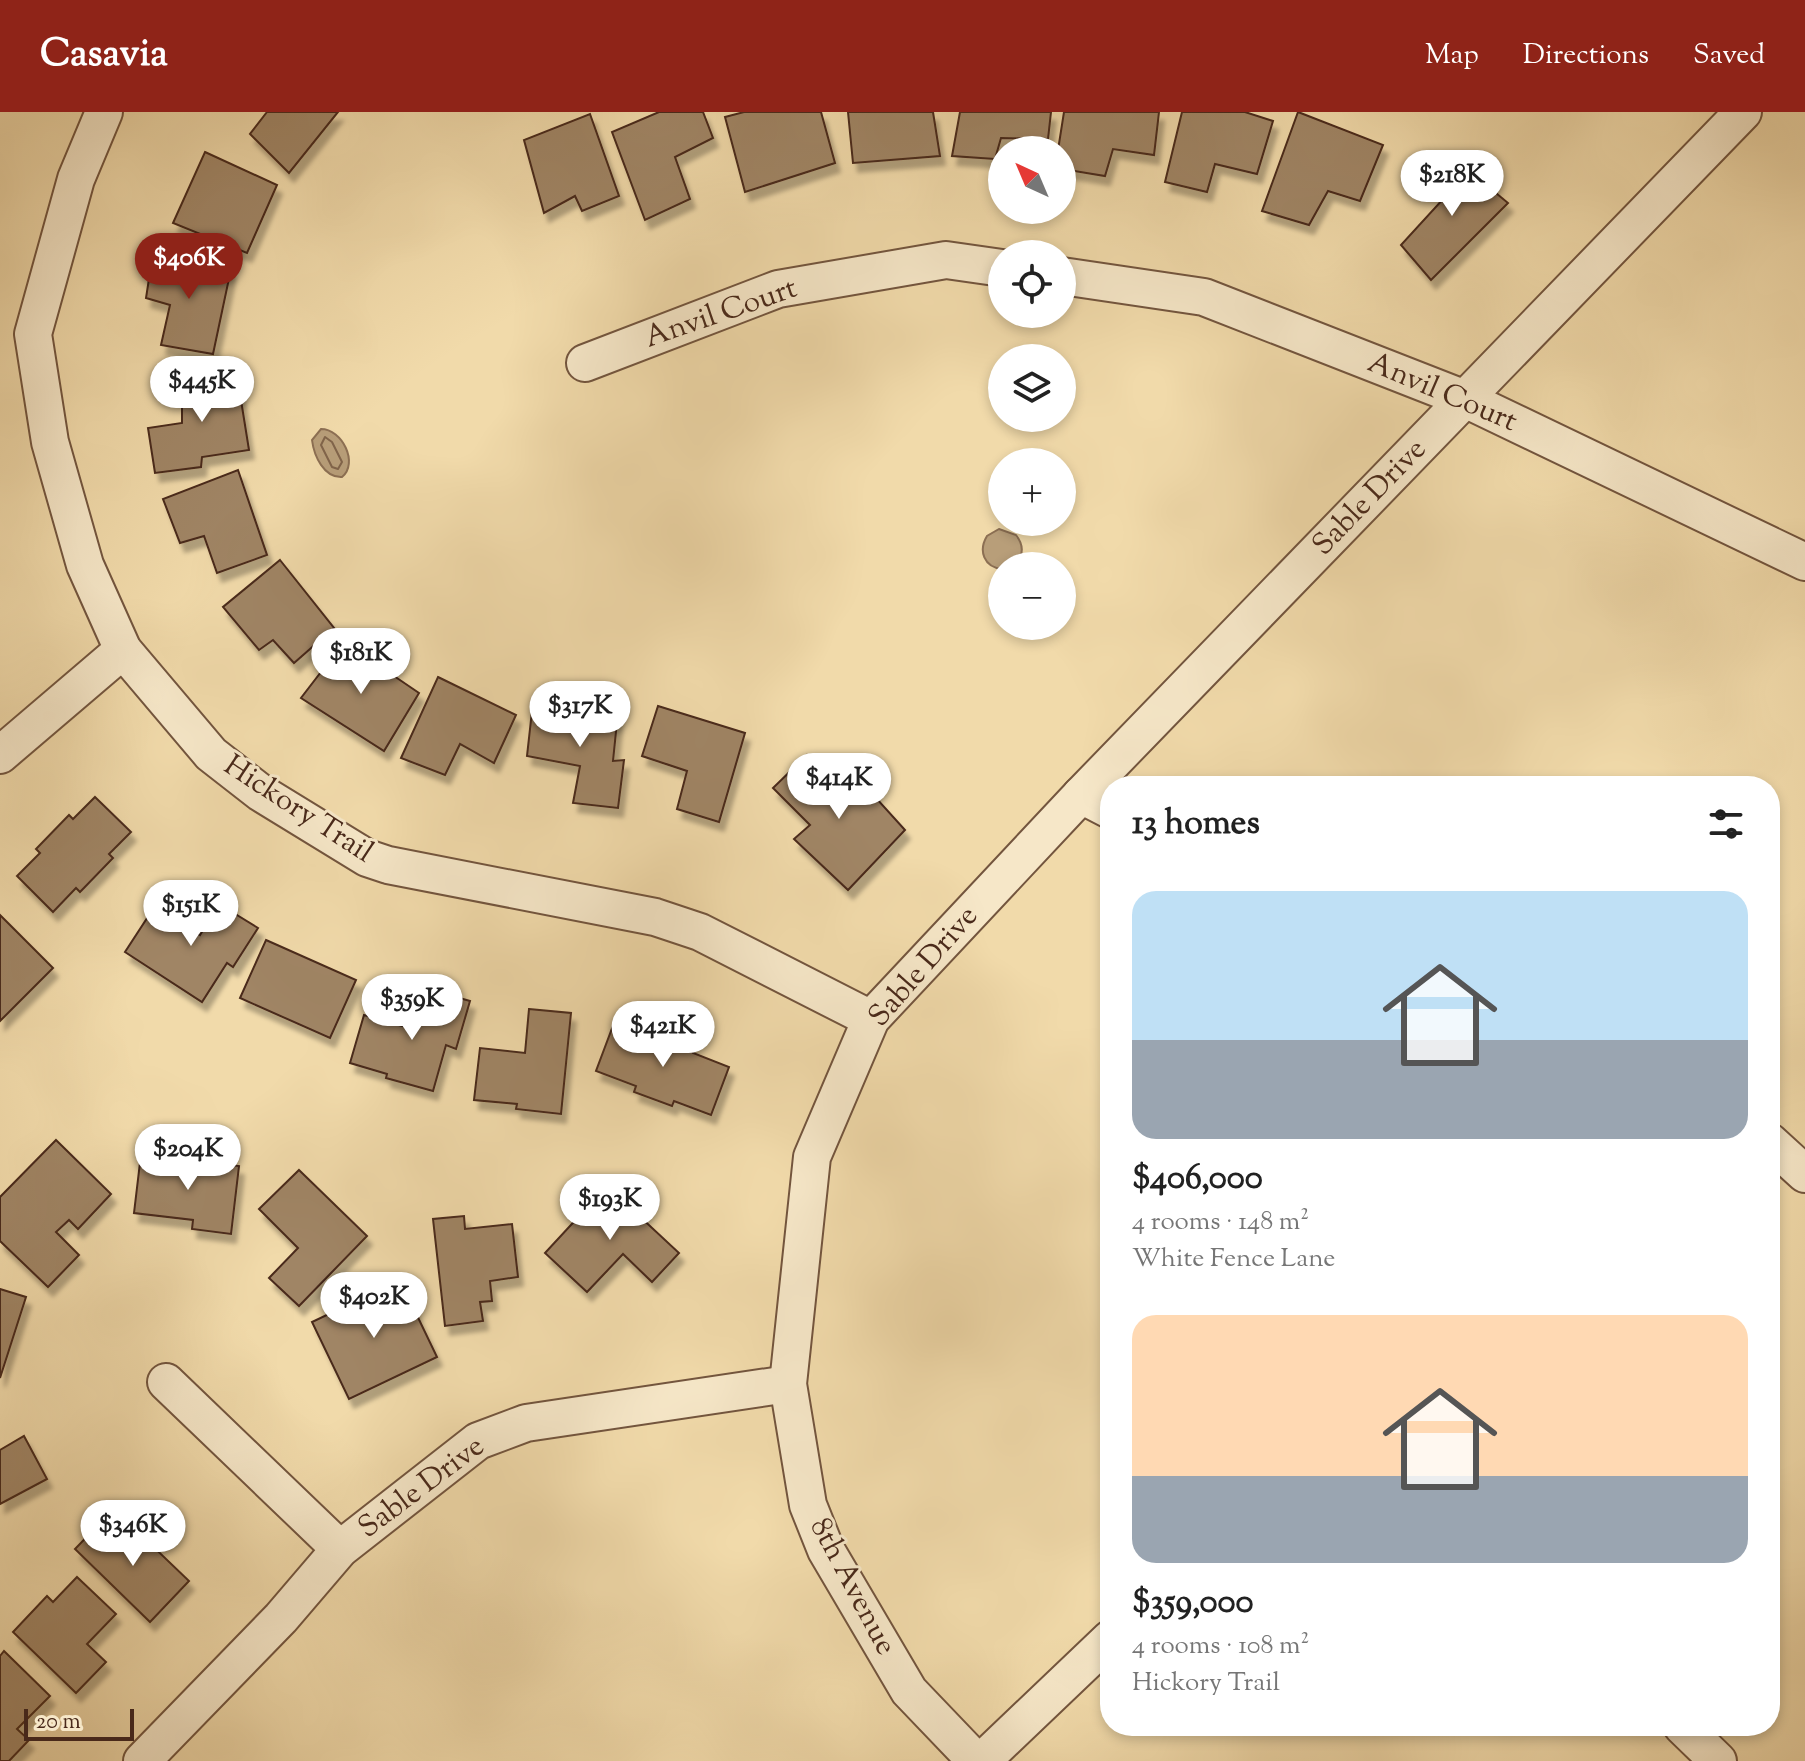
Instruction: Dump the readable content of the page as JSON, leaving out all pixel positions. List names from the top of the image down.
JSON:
{
  "streets": {
    "street": [
      "Anvil Court",
      "Sable Drive",
      "Hickory Trail",
      "8th Avenue"
    ]
  },
  "crossings": [
    ["Anvil Court", "Sable Drive"],
    ["Sable Drive", "Hickory Trail"],
    ["Sable Drive", "8th Avenue"]
  ],
  "scale_bar": "20 m",
  "north": "top left",
  "page": {
    "header": "Casavia",
    "nav": ["Map", "Directions", "Saved"],
    "map_buttons": ["+", "−"],
    "price": [
      "$218K",
      "$406K",
      "$445K",
      "$181K",
      "$317K",
      "$414K",
      "$151K",
      "$359K",
      "$421K",
      "$204K",
      "$193K",
      "$402K",
      "$346K"
    ],
    "heading": "13 homes",
    "list": [
      {
        "name": "$406,000",
        "note": "4 rooms · 148 m² · White Fence Lane"
      },
      {
        "name": "$359,000",
        "note": "4 rooms · 108 m² · Hickory Trail"
      }
    ],
    "scale": "20 m"
  }
}
